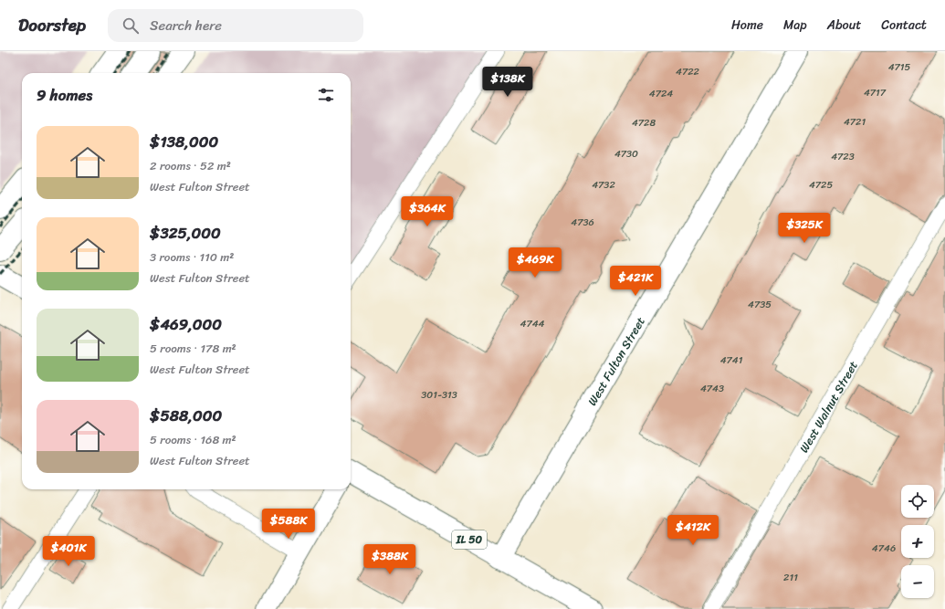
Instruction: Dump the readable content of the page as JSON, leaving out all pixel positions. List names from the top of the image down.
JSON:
{
  "streets": {
    "street": ["West Fulton Street", "IL 50"],
    "lane": ["West Walnut Street"]
  },
  "crossings": [
    ["West Fulton Street", "IL 50"]
  ],
  "house_numbers": [
    "4715",
    "4722",
    "4717",
    "4724",
    "4721",
    "4728",
    "4730",
    "4723",
    "4732",
    "4725",
    "4736",
    "4735",
    "4744",
    "4741",
    "4743",
    "301-313",
    "4746",
    "211"
  ],
  "page": {
    "header": "Doorstep",
    "search": "Search here",
    "nav": [
      "Home",
      "Map",
      "About",
      "Contact"
    ],
    "price": [
      "$138K",
      "$364K",
      "$325K",
      "$469K",
      "$421K",
      "$588K",
      "$412K",
      "$401K",
      "$388K"
    ],
    "heading": "9 homes",
    "list": [
      {
        "name": "$138,000",
        "note": "2 rooms · 52 m² · West Fulton Street"
      },
      {
        "name": "$325,000",
        "note": "3 rooms · 110 m² · West Fulton Street"
      },
      {
        "name": "$469,000",
        "note": "5 rooms · 178 m² · West Fulton Street"
      },
      {
        "name": "$588,000",
        "note": "5 rooms · 168 m² · West Fulton Street"
      }
    ],
    "map_buttons": ["+", "−"]
  }
}
